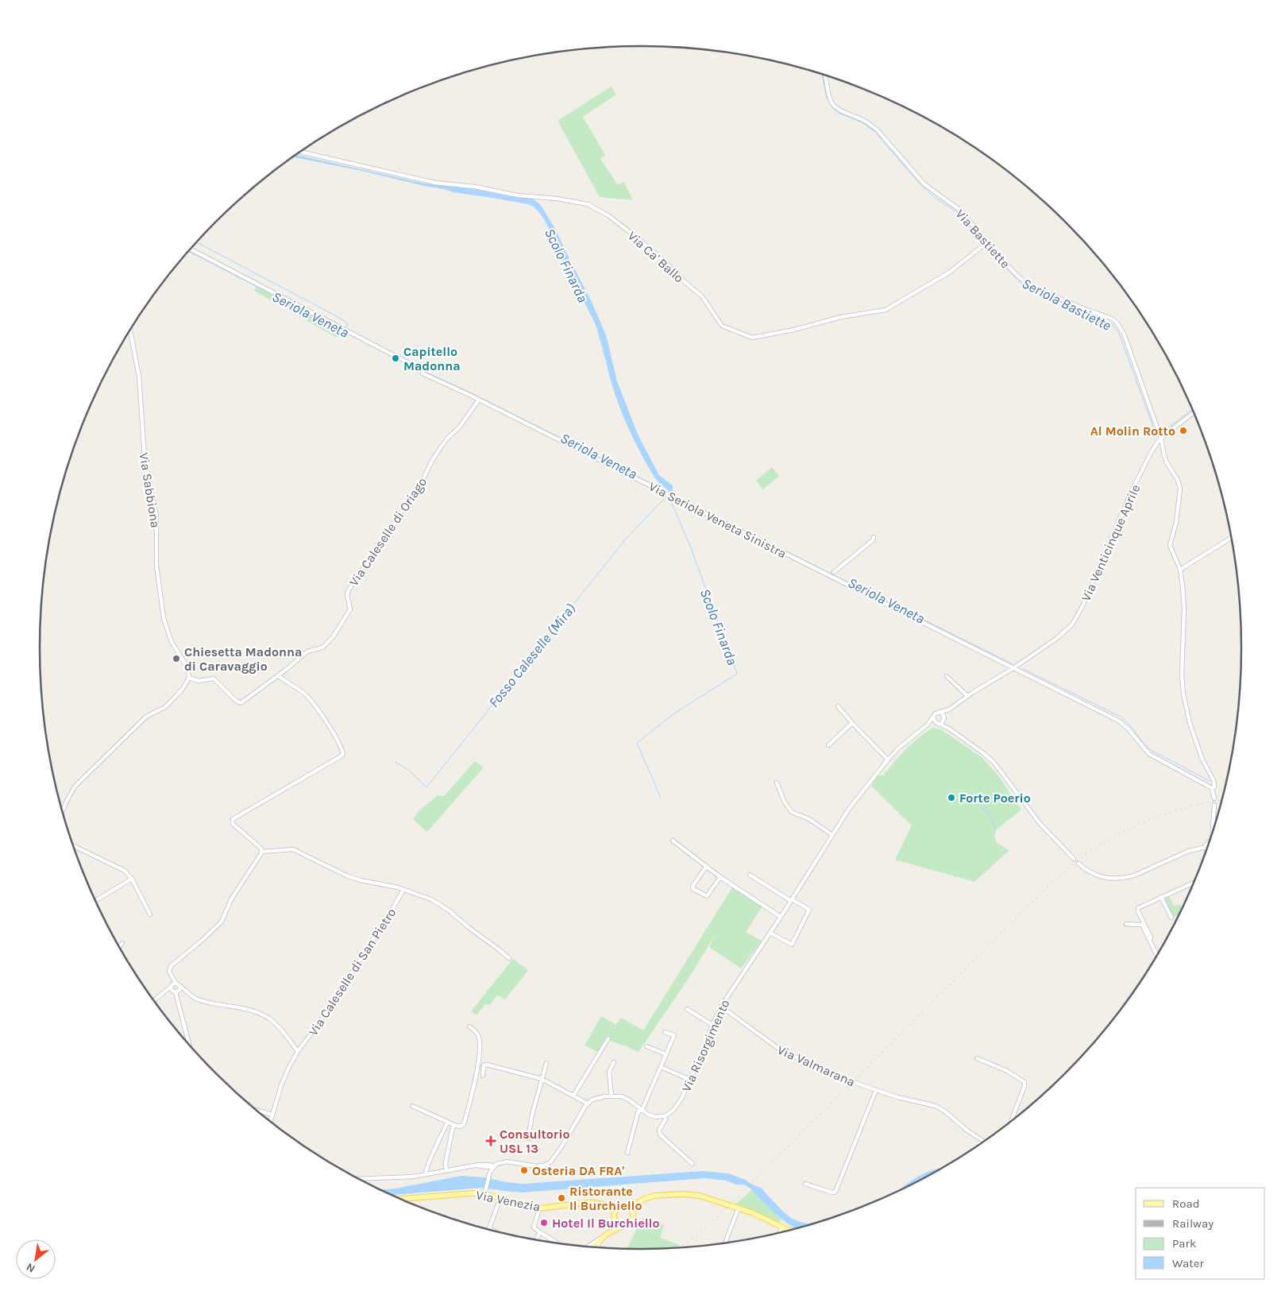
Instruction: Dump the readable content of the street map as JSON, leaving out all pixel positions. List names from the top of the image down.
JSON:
{
  "streets": {
    "main road": ["Via Venezia"],
    "street": [
      "Via Bastiette",
      "Via Ca' Ballo",
      "Via Sabbiona",
      "Via Seriola Veneta Sinistra",
      "Via Caleselle di Oriago",
      "Via Venticinque Aprile",
      "Via Caleselle di San Pietro",
      "Via Risorgimento",
      "Via Valmarana"
    ]
  },
  "crossings": [
    ["Via Bastiette", "Via Ca' Ballo"],
    ["Via Bastiette", "Via Seriola Veneta Sinistra"],
    ["Via Bastiette", "Via Venticinque Aprile"],
    ["Via Seriola Veneta Sinistra", "Via Caleselle di Oriago"],
    ["Via Seriola Veneta Sinistra", "Via Venticinque Aprile"],
    ["Via Seriola Veneta Sinistra", "Via Risorgimento"],
    ["Via Venticinque Aprile", "Via Risorgimento"],
    ["Via Risorgimento", "Via Valmarana"]
  ],
  "water": [
    "Scolo Finarda",
    "Seriola Bastiette",
    "Seriola Veneta",
    "Fosso Caleselle (Mira)"
  ],
  "places": {
    "other": [
      "Capitello Madonna",
      "Al Molin Rotto",
      "Chiesetta Madonna di Caravaggio",
      "Forte Poerio",
      "Osteria DA FRA'",
      "Ristorante Il Burchiello",
      "Hotel Il Burchiello"
    ],
    "health": ["Consultorio USL 13"]
  },
  "legend": [
    "Road",
    "Railway",
    "Park",
    "Water"
  ],
  "north": "bottom left"
}
